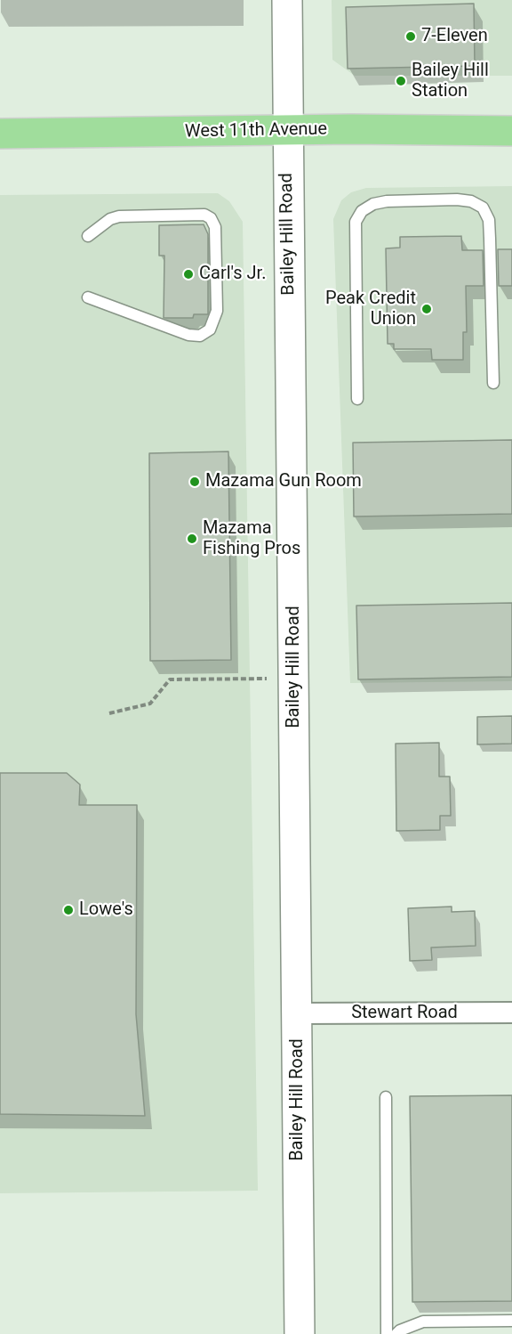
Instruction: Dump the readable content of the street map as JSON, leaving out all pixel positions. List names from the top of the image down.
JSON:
{
  "streets": {
    "main road": ["West 11th Avenue"],
    "street": ["Bailey Hill Road", "Stewart Road"]
  },
  "crossings": [
    ["West 11th Avenue", "Bailey Hill Road"],
    ["Bailey Hill Road", "Stewart Road"]
  ],
  "places": [
    "7-Eleven",
    "Bailey Hill Station",
    "Carl's Jr.",
    "Peak Credit Union",
    "Mazama Gun Room",
    "Mazama Fishing Pros",
    "Lowe's"
  ]
}
